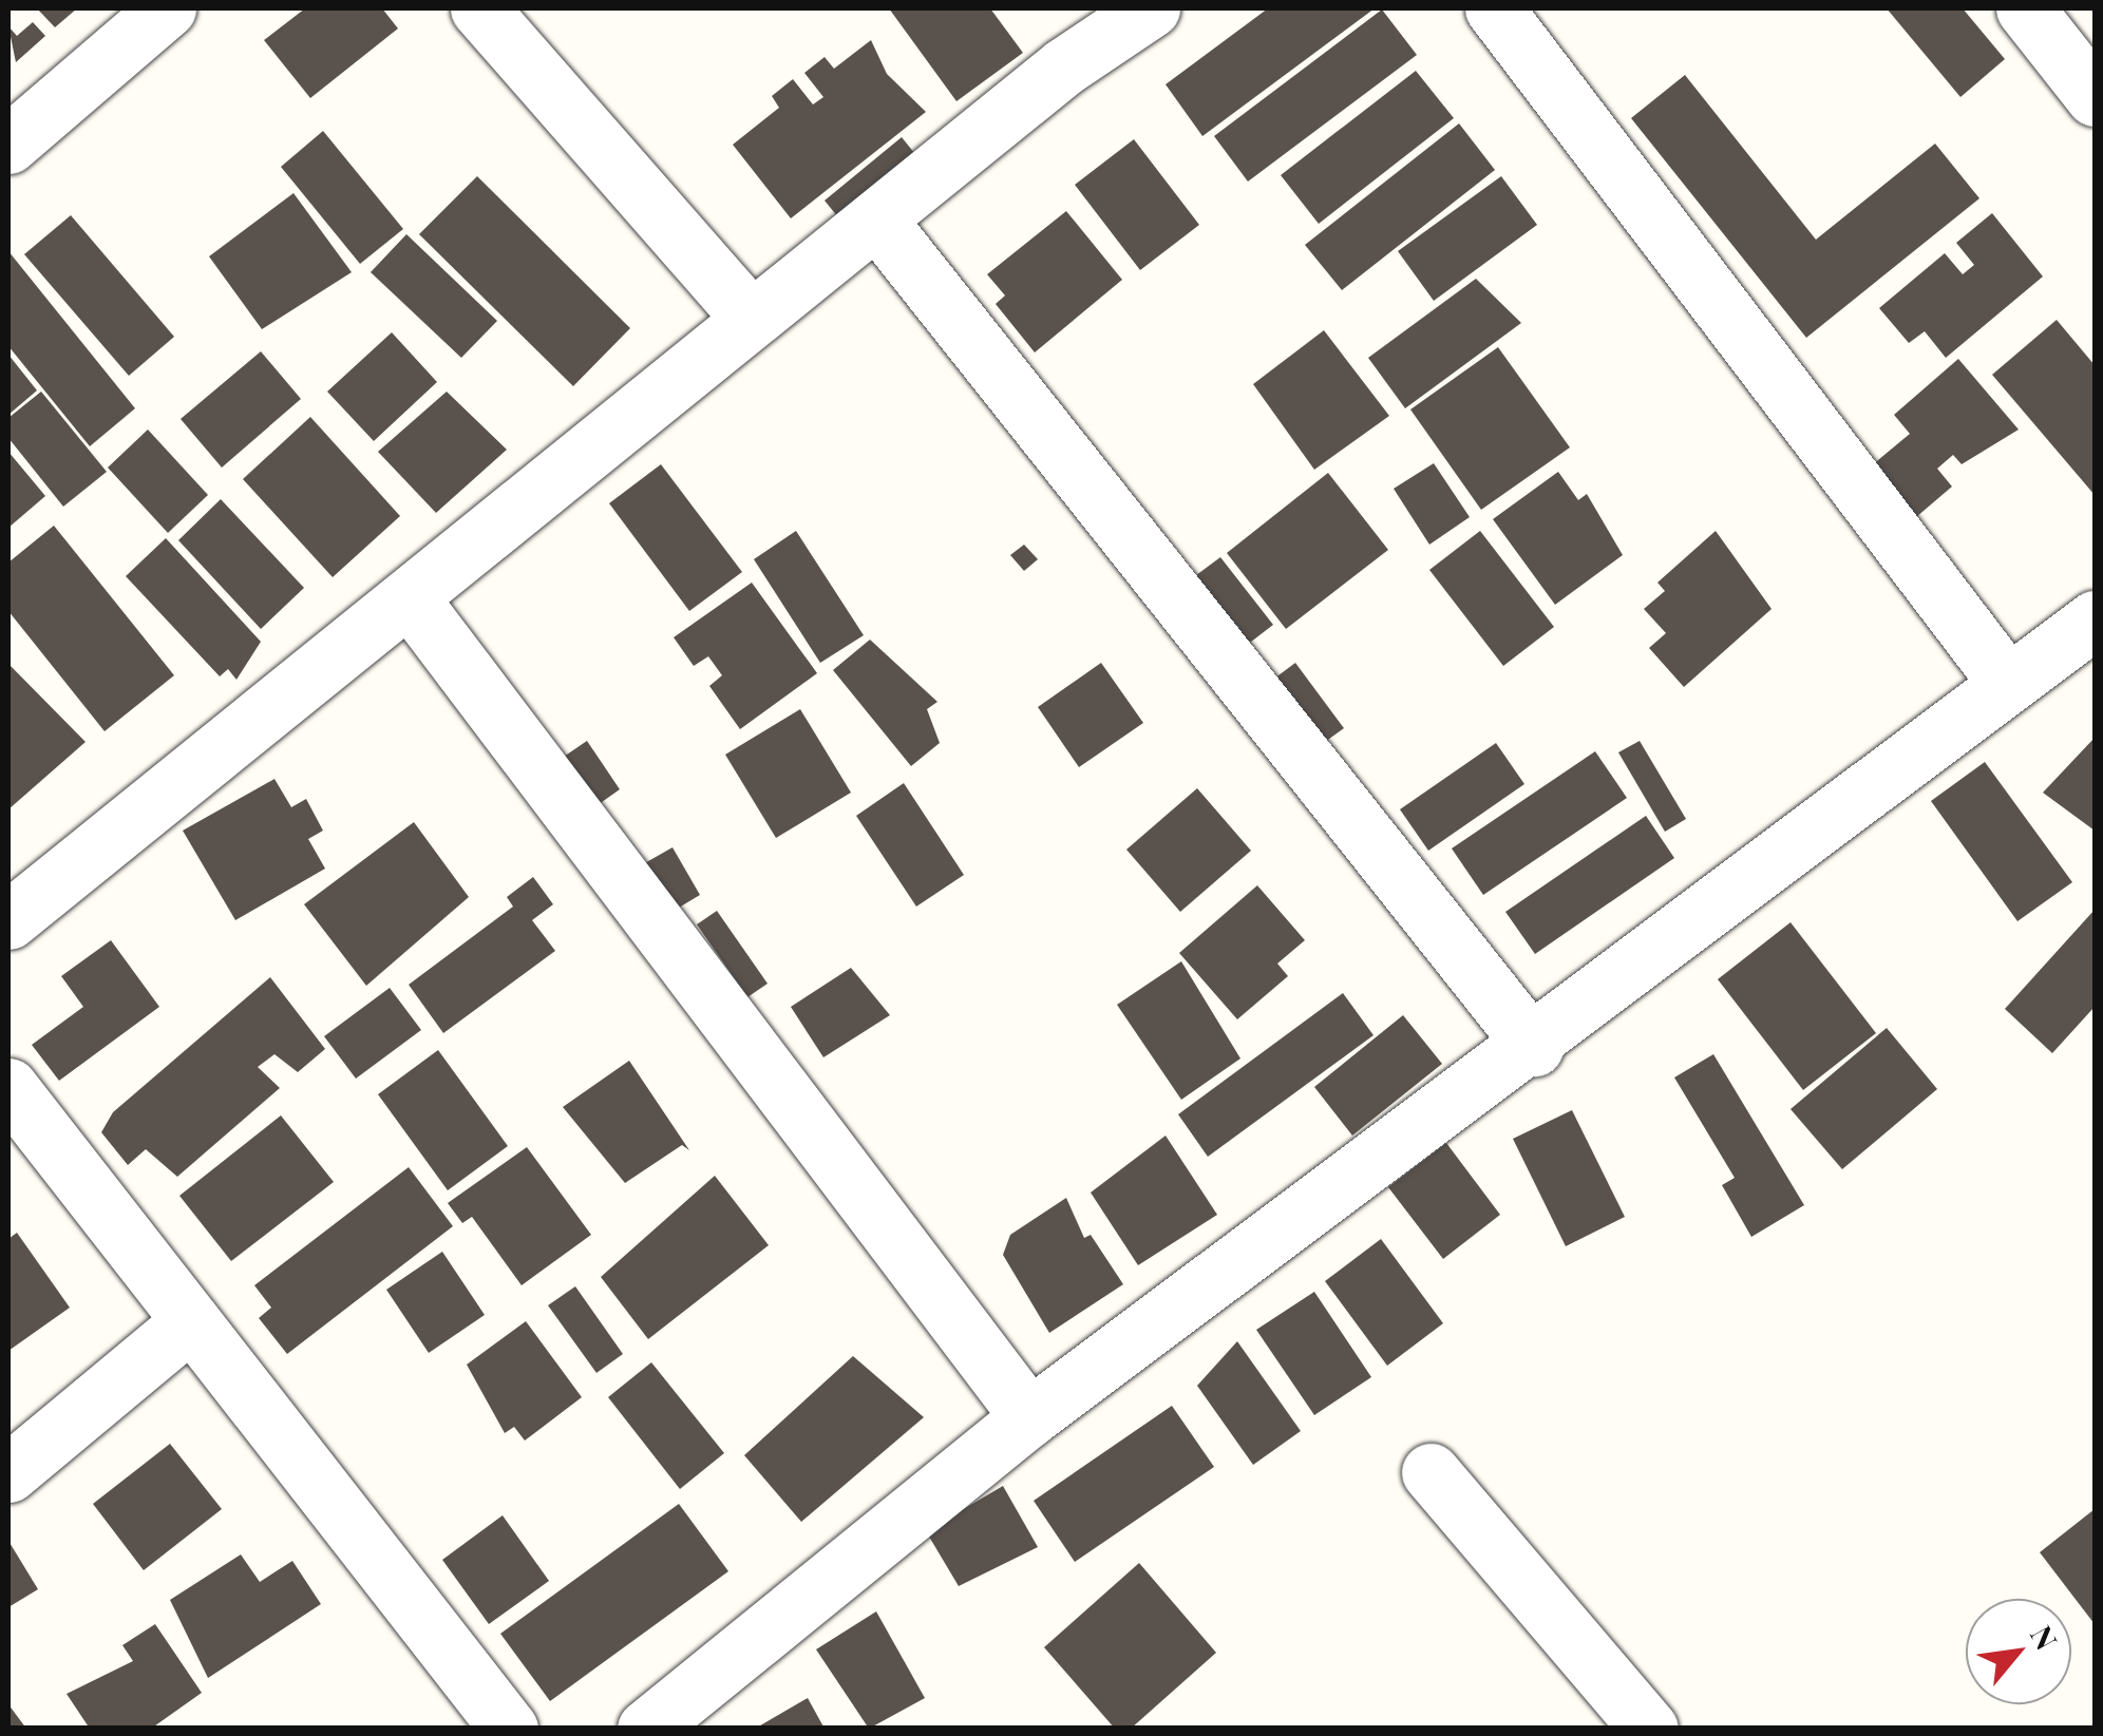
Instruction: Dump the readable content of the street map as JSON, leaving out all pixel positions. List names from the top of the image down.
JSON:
{
  "north": "top right"
}
